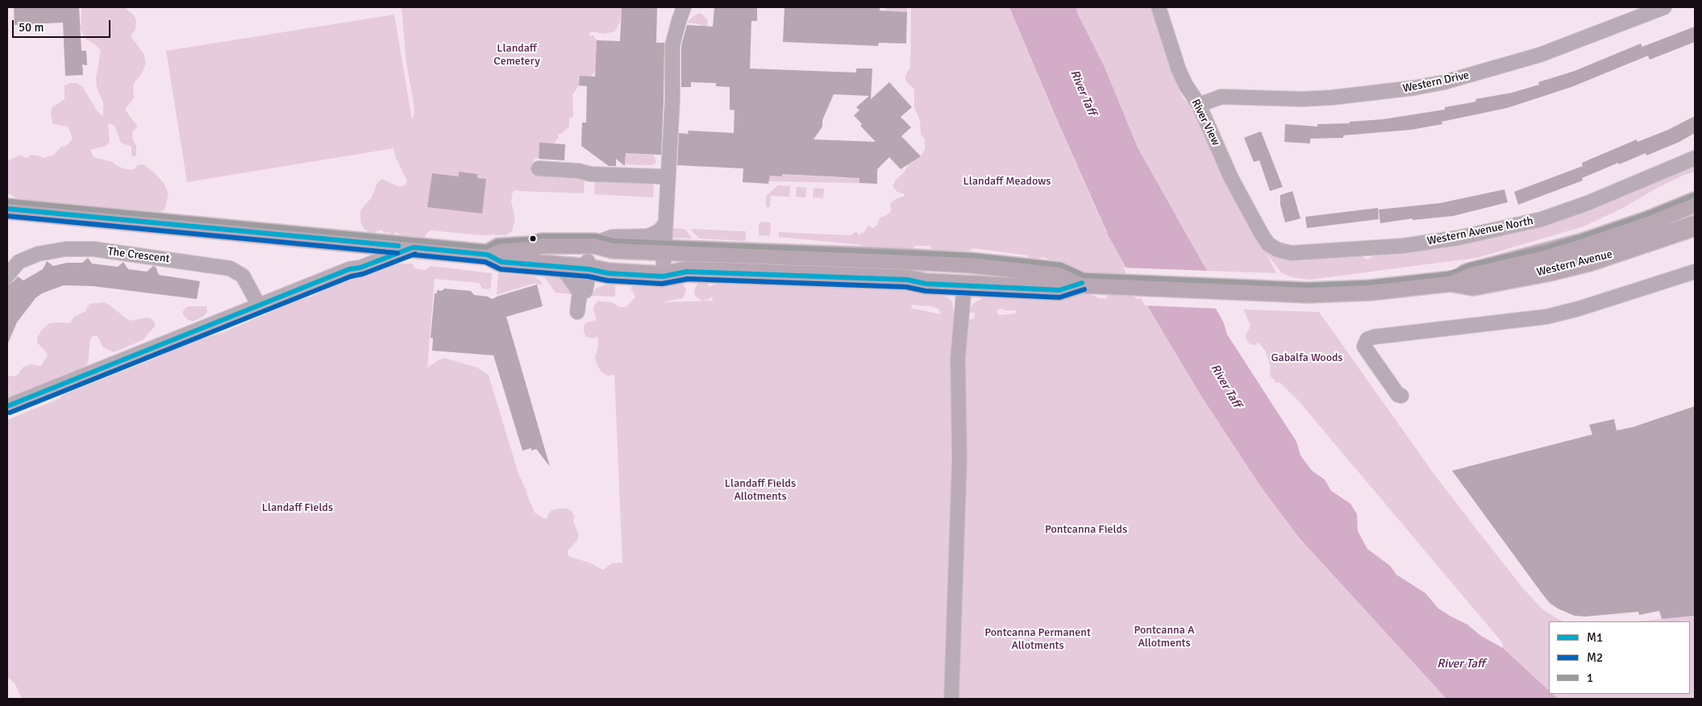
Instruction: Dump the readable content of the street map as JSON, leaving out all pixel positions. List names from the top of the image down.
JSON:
{
  "streets": {
    "highway": ["Western Avenue"],
    "street": [
      "Western Drive",
      "River View",
      "Western Avenue North",
      "The Crescent"
    ]
  },
  "crossings": [
    ["Western Drive", "River View"],
    ["River View", "Western Avenue North"]
  ],
  "water": ["River Taff"],
  "parks": [
    "Llandaff Cemetery",
    "Llandaff Meadows",
    "Gabalfa Woods",
    "Llandaff Fields Allotments",
    "Llandaff Fields",
    "Pontcanna Fields",
    "Pontcanna A Allotments",
    "Pontcanna Permanent Allotments"
  ],
  "lines": ["transit line 1", "transit line M1", "transit line M2"],
  "legend": ["M1", "M2", "1"],
  "scale_bar": "50 m"
}
